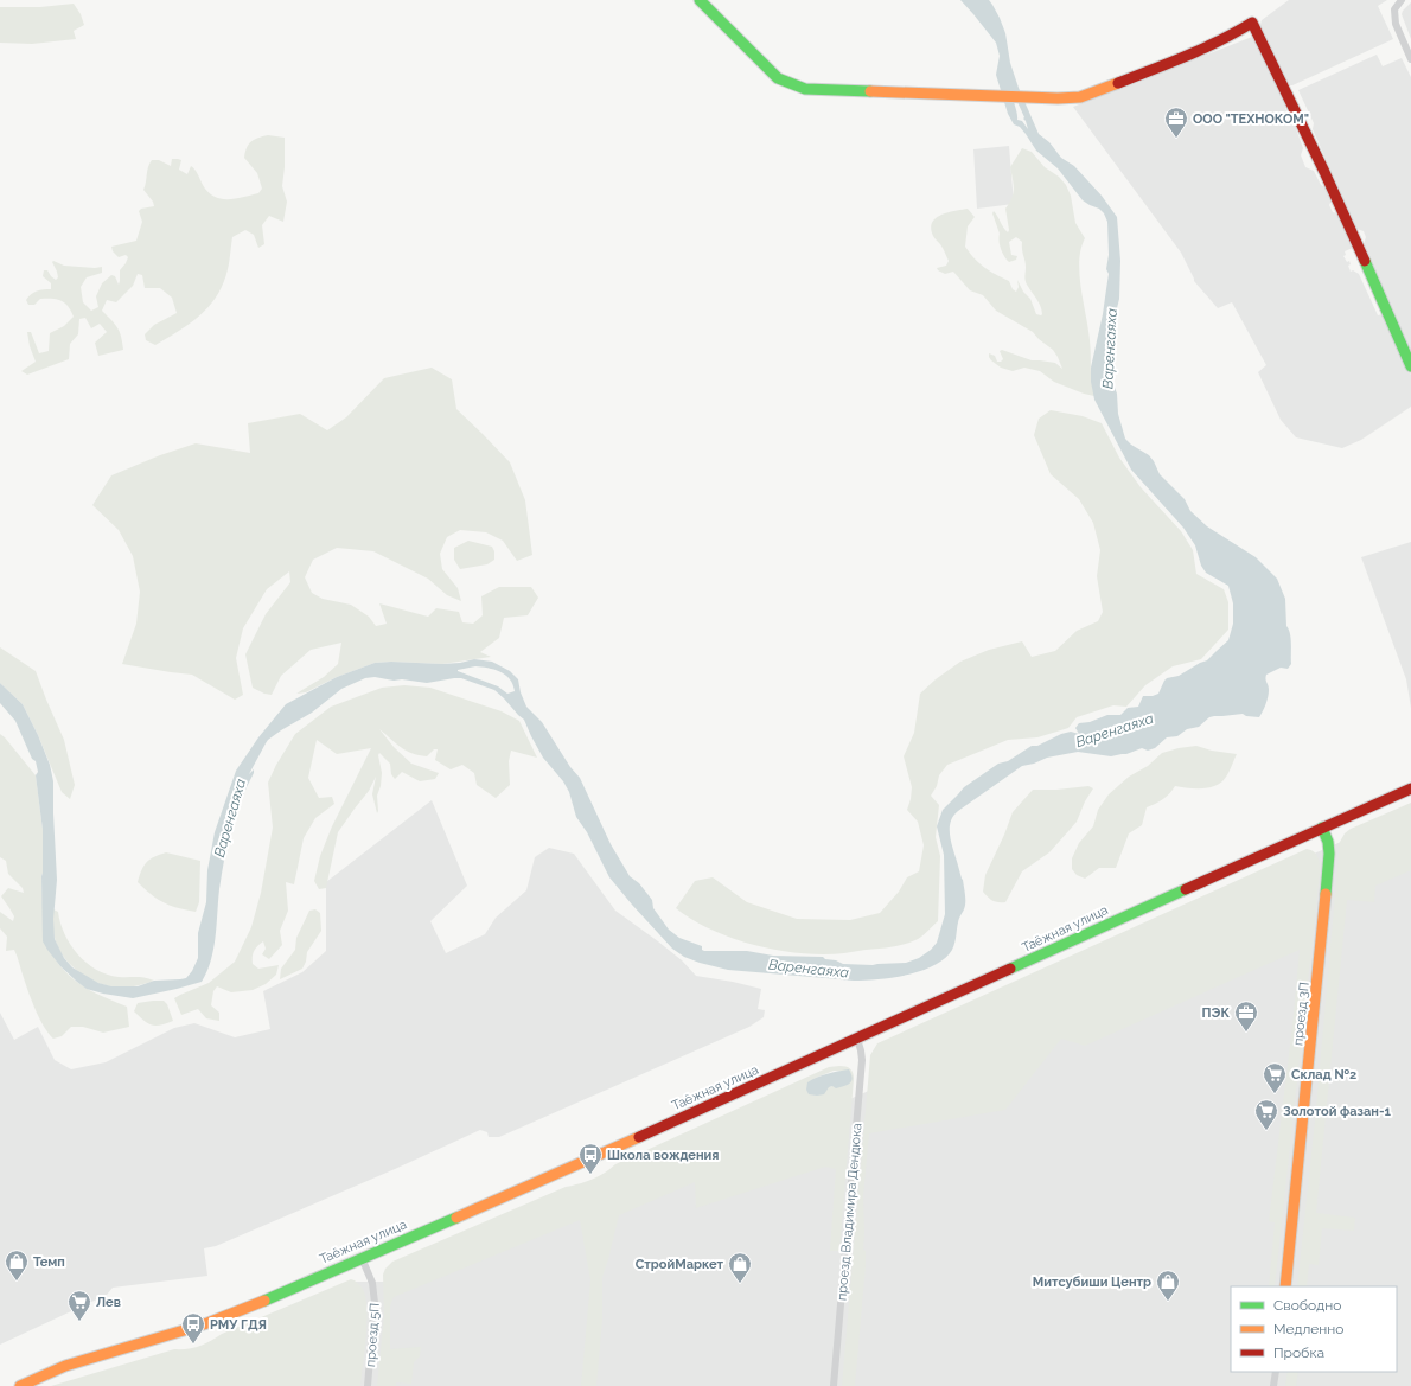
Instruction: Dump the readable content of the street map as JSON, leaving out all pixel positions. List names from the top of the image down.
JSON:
{
  "streets": {
    "main road": ["Таёжная улица", "проезд 3П"],
    "street": ["проезд Владимира Дендюка", "проезд 5П"]
  },
  "crossings": [
    ["Таёжная улица", "проезд 3П"],
    ["Таёжная улица", "проезд Владимира Дендюка"],
    ["Таёжная улица", "проезд 5П"]
  ],
  "water": ["Варенгаяха"],
  "places": {
    "office": ["ООО \"ТЕХНОКОМ\"", "ПЭК"],
    "supermarket": ["Склад №2", "Золотой фазан-1", "Лев"],
    "bus stop": ["Школа вождения", "РМУ ГДЯ"],
    "shop": ["Темп", "СтройМаркет", "Митсубиши Центр"]
  },
  "legend": ["Свободно", "Медленно", "Пробка"]
}
